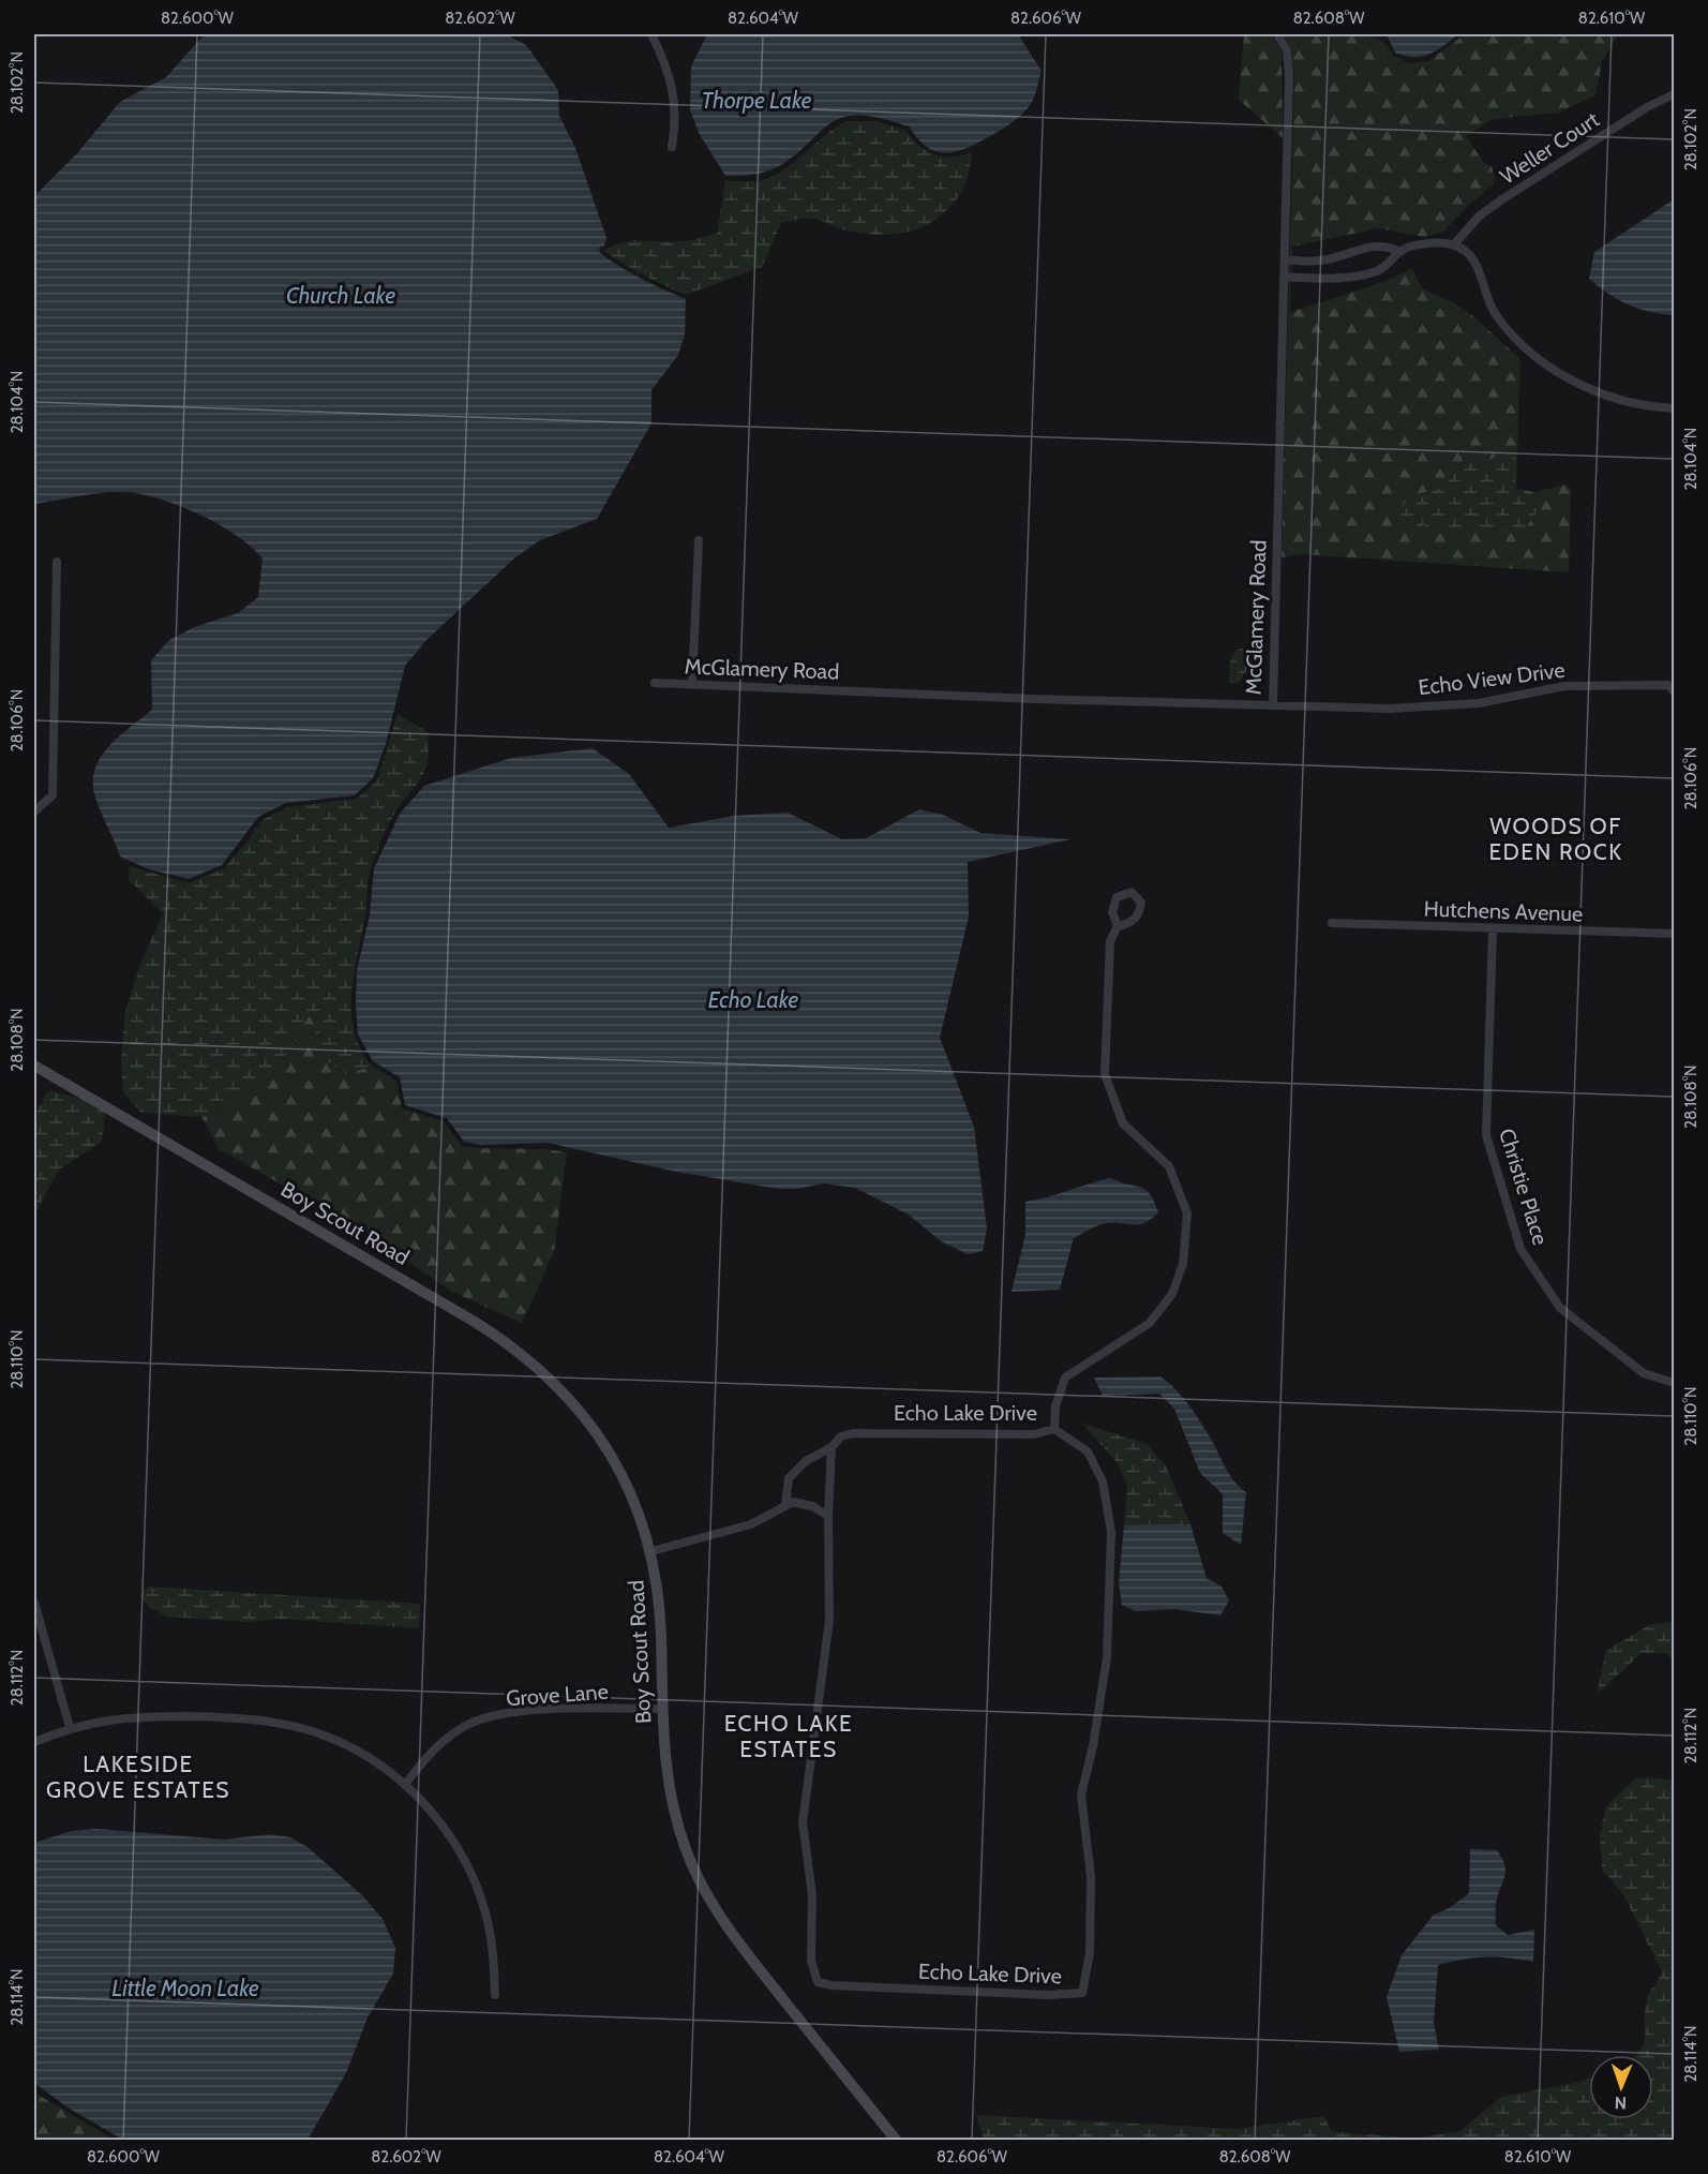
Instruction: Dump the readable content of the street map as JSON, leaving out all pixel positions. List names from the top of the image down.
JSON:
{
  "streets": {
    "street": [
      "Weller Court",
      "McGlamery Road",
      "Echo View Drive",
      "Hutchens Avenue",
      "Christie Place",
      "Boy Scout Road",
      "Echo Lake Drive",
      "Grove Lane"
    ]
  },
  "crossings": [
    ["McGlamery Road", "Echo View Drive"],
    ["Hutchens Avenue", "Christie Place"],
    ["Boy Scout Road", "Grove Lane"]
  ],
  "districts": ["WOODS OF EDEN ROCK", "ECHO LAKE ESTATES", "LAKESIDE GROVE ESTATES"],
  "water": [
    "Thorpe Lake",
    "Church Lake",
    "Echo Lake",
    "Little Moon Lake"
  ],
  "north": "bottom",
  "coordinates": [
    "82.600°W",
    "82.602°W",
    "82.604°W",
    "82.606°W",
    "82.608°W",
    "82.610°W",
    "28.102°N",
    "28.104°N",
    "28.106°N",
    "28.108°N",
    "28.110°N",
    "28.112°N",
    "28.114°N"
  ]
}
